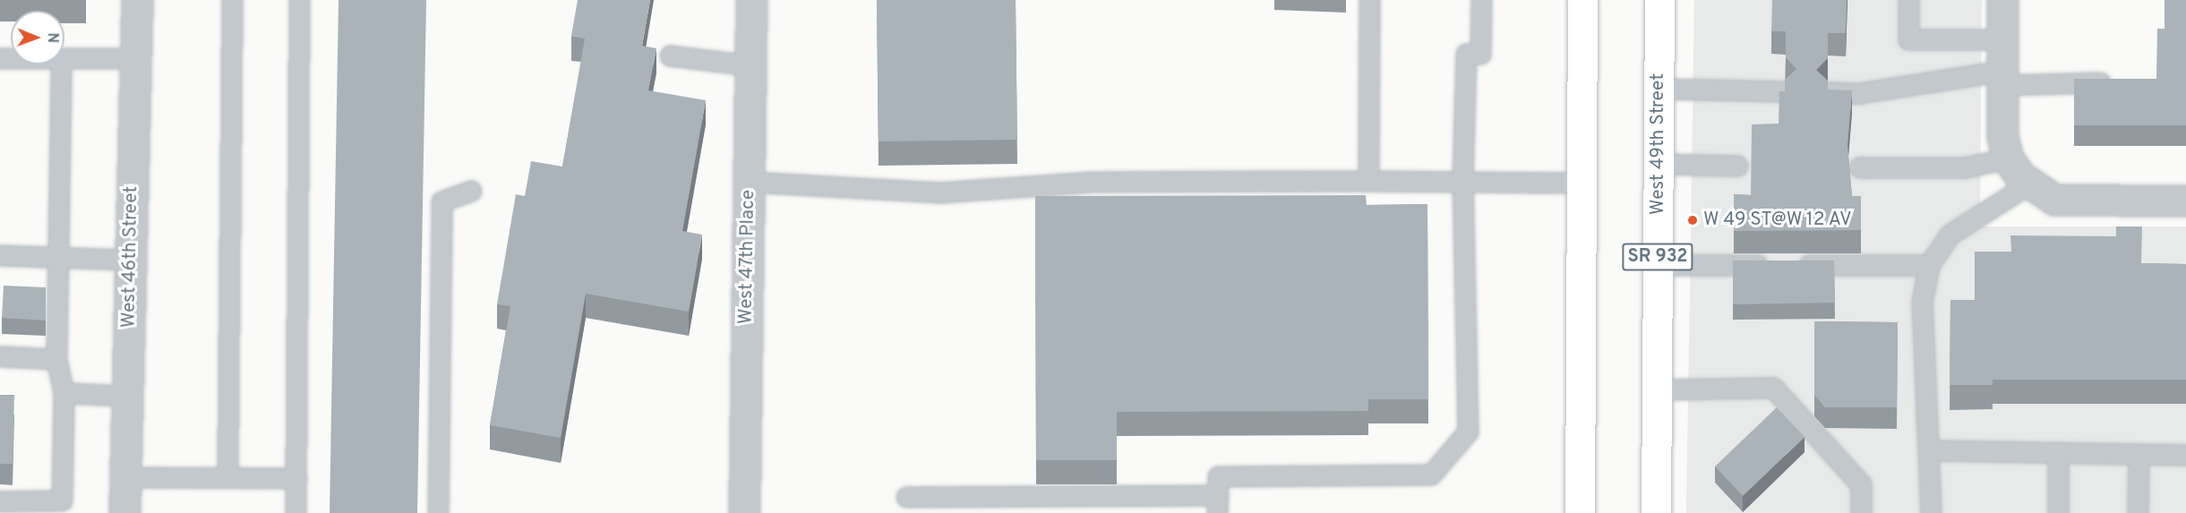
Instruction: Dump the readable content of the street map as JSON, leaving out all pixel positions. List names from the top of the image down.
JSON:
{
  "streets": {
    "main road": ["West 49th Street", "SR 932"],
    "street": ["West 46th Street", "West 47th Place"]
  },
  "places": ["W 49 ST@W 12 AV"],
  "north": "right"
}
